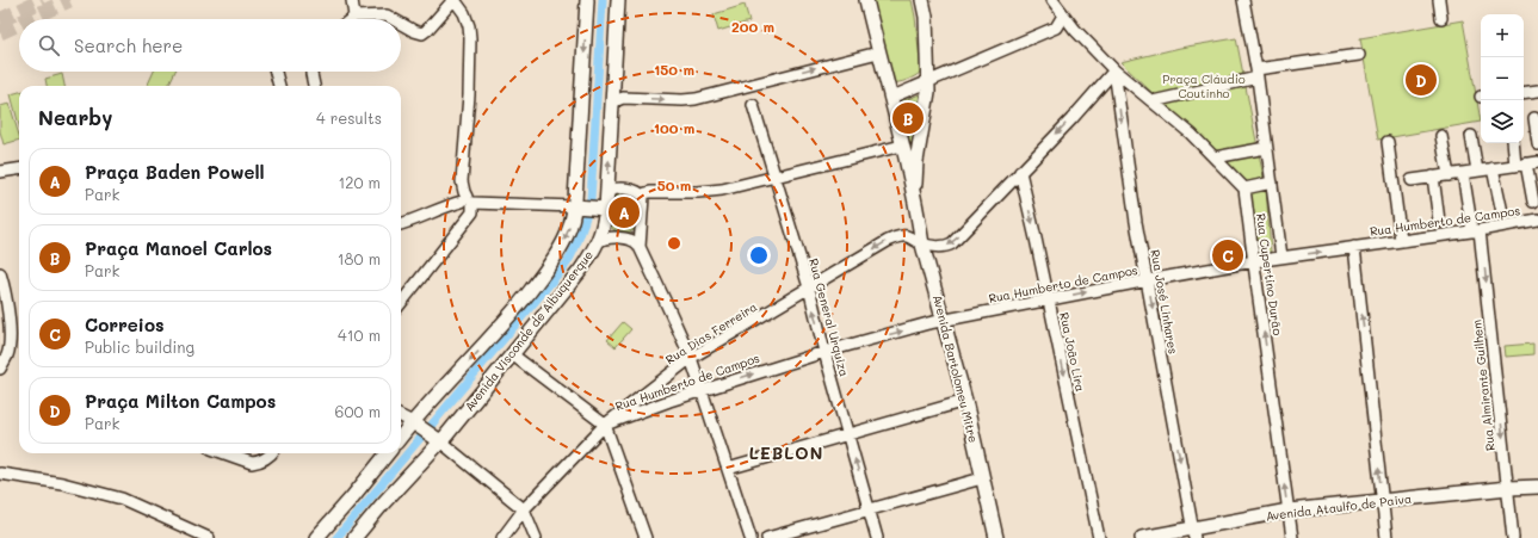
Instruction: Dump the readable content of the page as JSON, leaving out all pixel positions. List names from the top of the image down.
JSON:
{
  "streets": {
    "main road": ["Avenida Visconde de Albuquerque", "Avenida Bartolomeu Mitre", "Avenida Ataulfo de Paiva"],
    "street": [
      "Rua Humberto de Campos",
      "Rua Cupertino Durão",
      "Rua José Linhares",
      "Rua General Urquiza",
      "Rua Dias Ferreira",
      "Rua João Lira",
      "Rua Almirante Guilhem"
    ]
  },
  "crossings": [
    ["Rua Humberto de Campos", "Rua Cupertino Durão"],
    ["Rua Humberto de Campos", "Rua José Linhares"],
    ["Rua Humberto de Campos", "Rua General Urquiza"],
    ["Rua Humberto de Campos", "Rua Dias Ferreira"],
    ["Rua Humberto de Campos", "Rua João Lira"],
    ["Rua Humberto de Campos", "Avenida Bartolomeu Mitre"],
    ["Rua Humberto de Campos", "Rua Almirante Guilhem"],
    ["Rua Cupertino Durão", "Avenida Ataulfo de Paiva"],
    ["Rua José Linhares", "Rua Dias Ferreira"],
    ["Rua José Linhares", "Avenida Ataulfo de Paiva"],
    ["Rua General Urquiza", "Rua Dias Ferreira"],
    ["Rua Dias Ferreira", "Rua João Lira"],
    ["Rua Dias Ferreira", "Avenida Bartolomeu Mitre"],
    ["Rua Almirante Guilhem", "Avenida Ataulfo de Paiva"]
  ],
  "one_way": ["Rua José Linhares", "Rua João Lira", "Rua Almirante Guilhem"],
  "districts": ["LEBLON"],
  "parks": ["Praça Cláudio Coutinho"],
  "page": {
    "map_buttons": ["+", "−"],
    "search": "Search here",
    "pins": [
      "D",
      "B",
      "A",
      "C"
    ],
    "heading": ["Nearby", "4 results"],
    "list": [
      {
        "mark": "A",
        "name": "Praça Baden Powell",
        "note": "Park",
        "value": "120 m"
      },
      {
        "mark": "B",
        "name": "Praça Manoel Carlos",
        "note": "Park",
        "value": "180 m"
      },
      {
        "mark": "C",
        "name": "Correios",
        "note": "Public building",
        "value": "410 m"
      },
      {
        "mark": "D",
        "name": "Praça Milton Campos",
        "note": "Park",
        "value": "600 m"
      }
    ]
  },
  "rings": [
    "200 m",
    "150 m",
    "100 m",
    "50 m"
  ]
}
